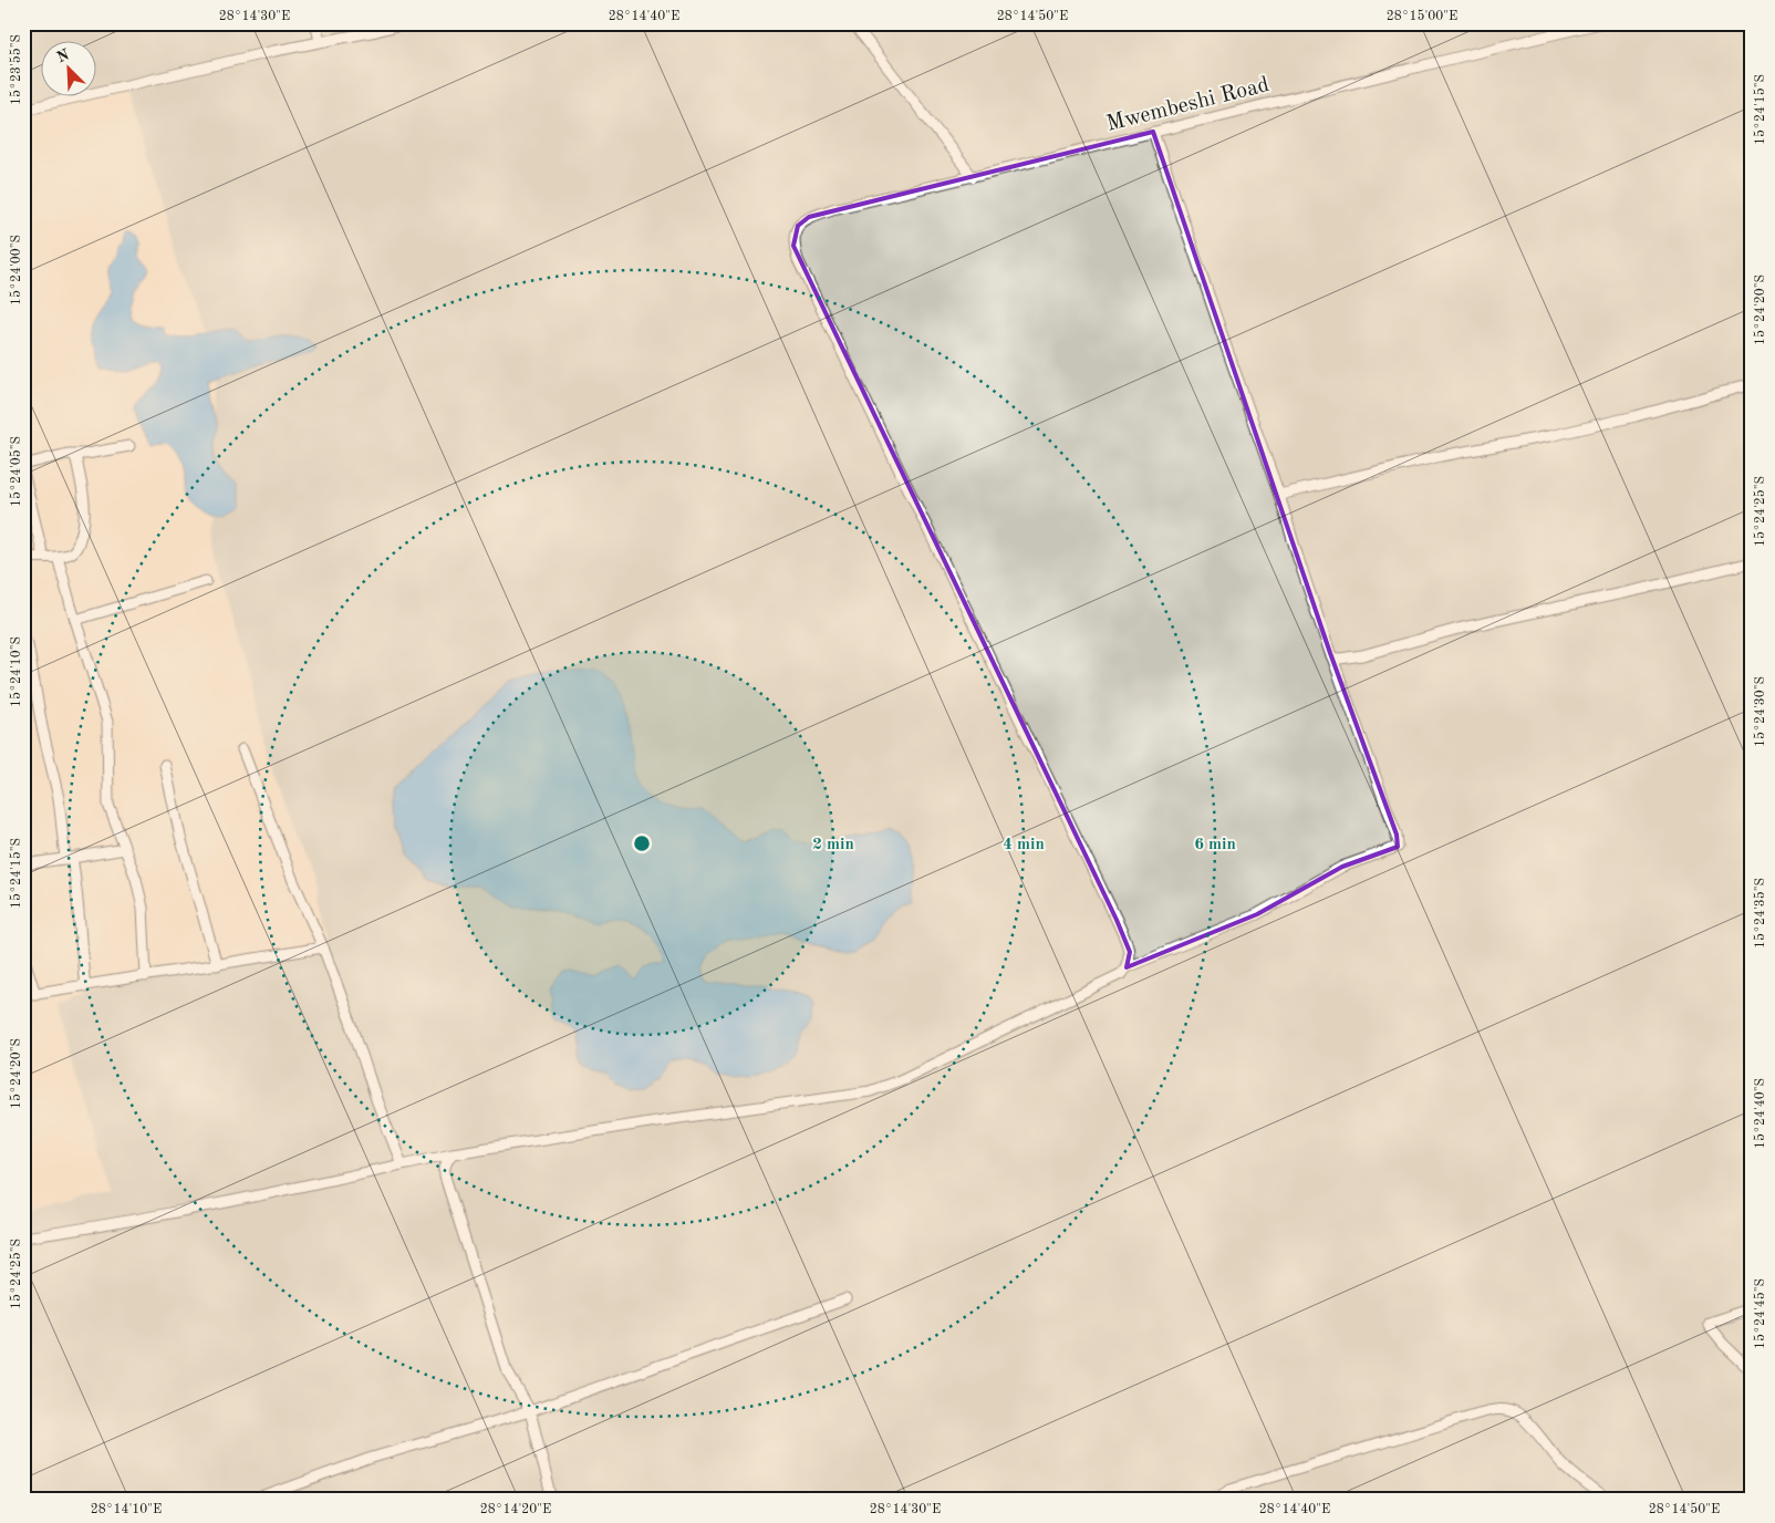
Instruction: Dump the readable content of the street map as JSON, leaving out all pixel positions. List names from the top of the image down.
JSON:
{
  "streets": {
    "street": ["Mwembeshi Road"]
  },
  "north": "top left",
  "coordinates": [
    "28°14'30\"E",
    "28°14'40\"E",
    "28°14'50\"E",
    "28°15'00\"E",
    "15°23'55\"S",
    "15°24'15\"S",
    "15°24'00\"S",
    "15°24'20\"S",
    "15°24'05\"S",
    "15°24'25\"S",
    "15°24'10\"S",
    "15°24'30\"S",
    "15°24'35\"S",
    "15°24'40\"S",
    "15°24'45\"S",
    "28°14'10\"E",
    "28°14'20\"E"
  ],
  "rings": ["2 min", "4 min", "6 min"]
}
